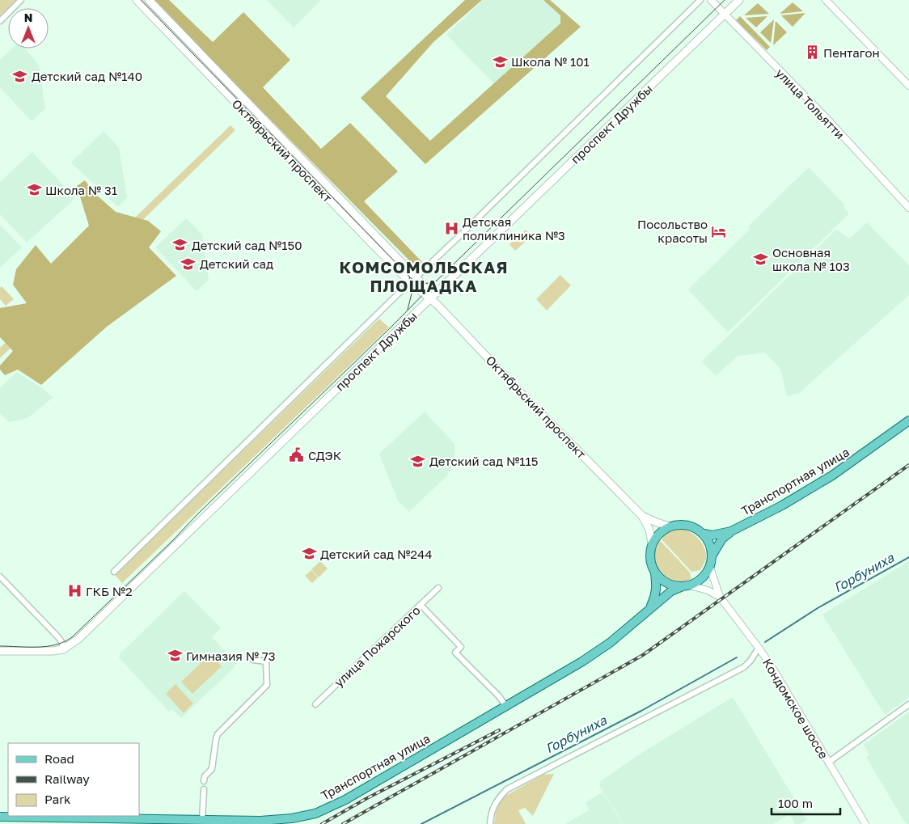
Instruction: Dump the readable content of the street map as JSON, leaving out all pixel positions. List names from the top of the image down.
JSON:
{
  "streets": {
    "main road": ["проспект Дружбы", "Октябрьский проспект", "Транспортная улица"],
    "street": ["улица Тольятти", "улица Пожарского", "Кондомское шоссе"]
  },
  "crossings": [
    ["улица Тольятти", "проспект Дружбы"],
    ["проспект Дружбы", "Октябрьский проспект"],
    ["Октябрьский проспект", "Транспортная улица"],
    ["Октябрьский проспект", "Кондомское шоссе"],
    ["Транспортная улица", "Кондомское шоссе"]
  ],
  "districts": ["КОМСОМОЛЬСКАЯ ПЛОЩАДКА"],
  "water": ["Горбуниха"],
  "places": {
    "building": ["Пентагон"],
    "school or university": [
      "Школа № 101",
      "Детский сад №140",
      "Школа № 31",
      "Детский сад №150",
      "Основная школа № 103",
      "Детский сад",
      "Детский сад №115",
      "Детский сад №244",
      "Гимназия № 73"
    ],
    "hospital": ["Детская поликлиника №3", "ГКБ №2"],
    "hotel": ["Посольство красоты"],
    "public building": ["СДЭК"]
  },
  "legend": ["Road", "Railway", "Park"],
  "scale_bar": "100 m",
  "north": "top"
}
